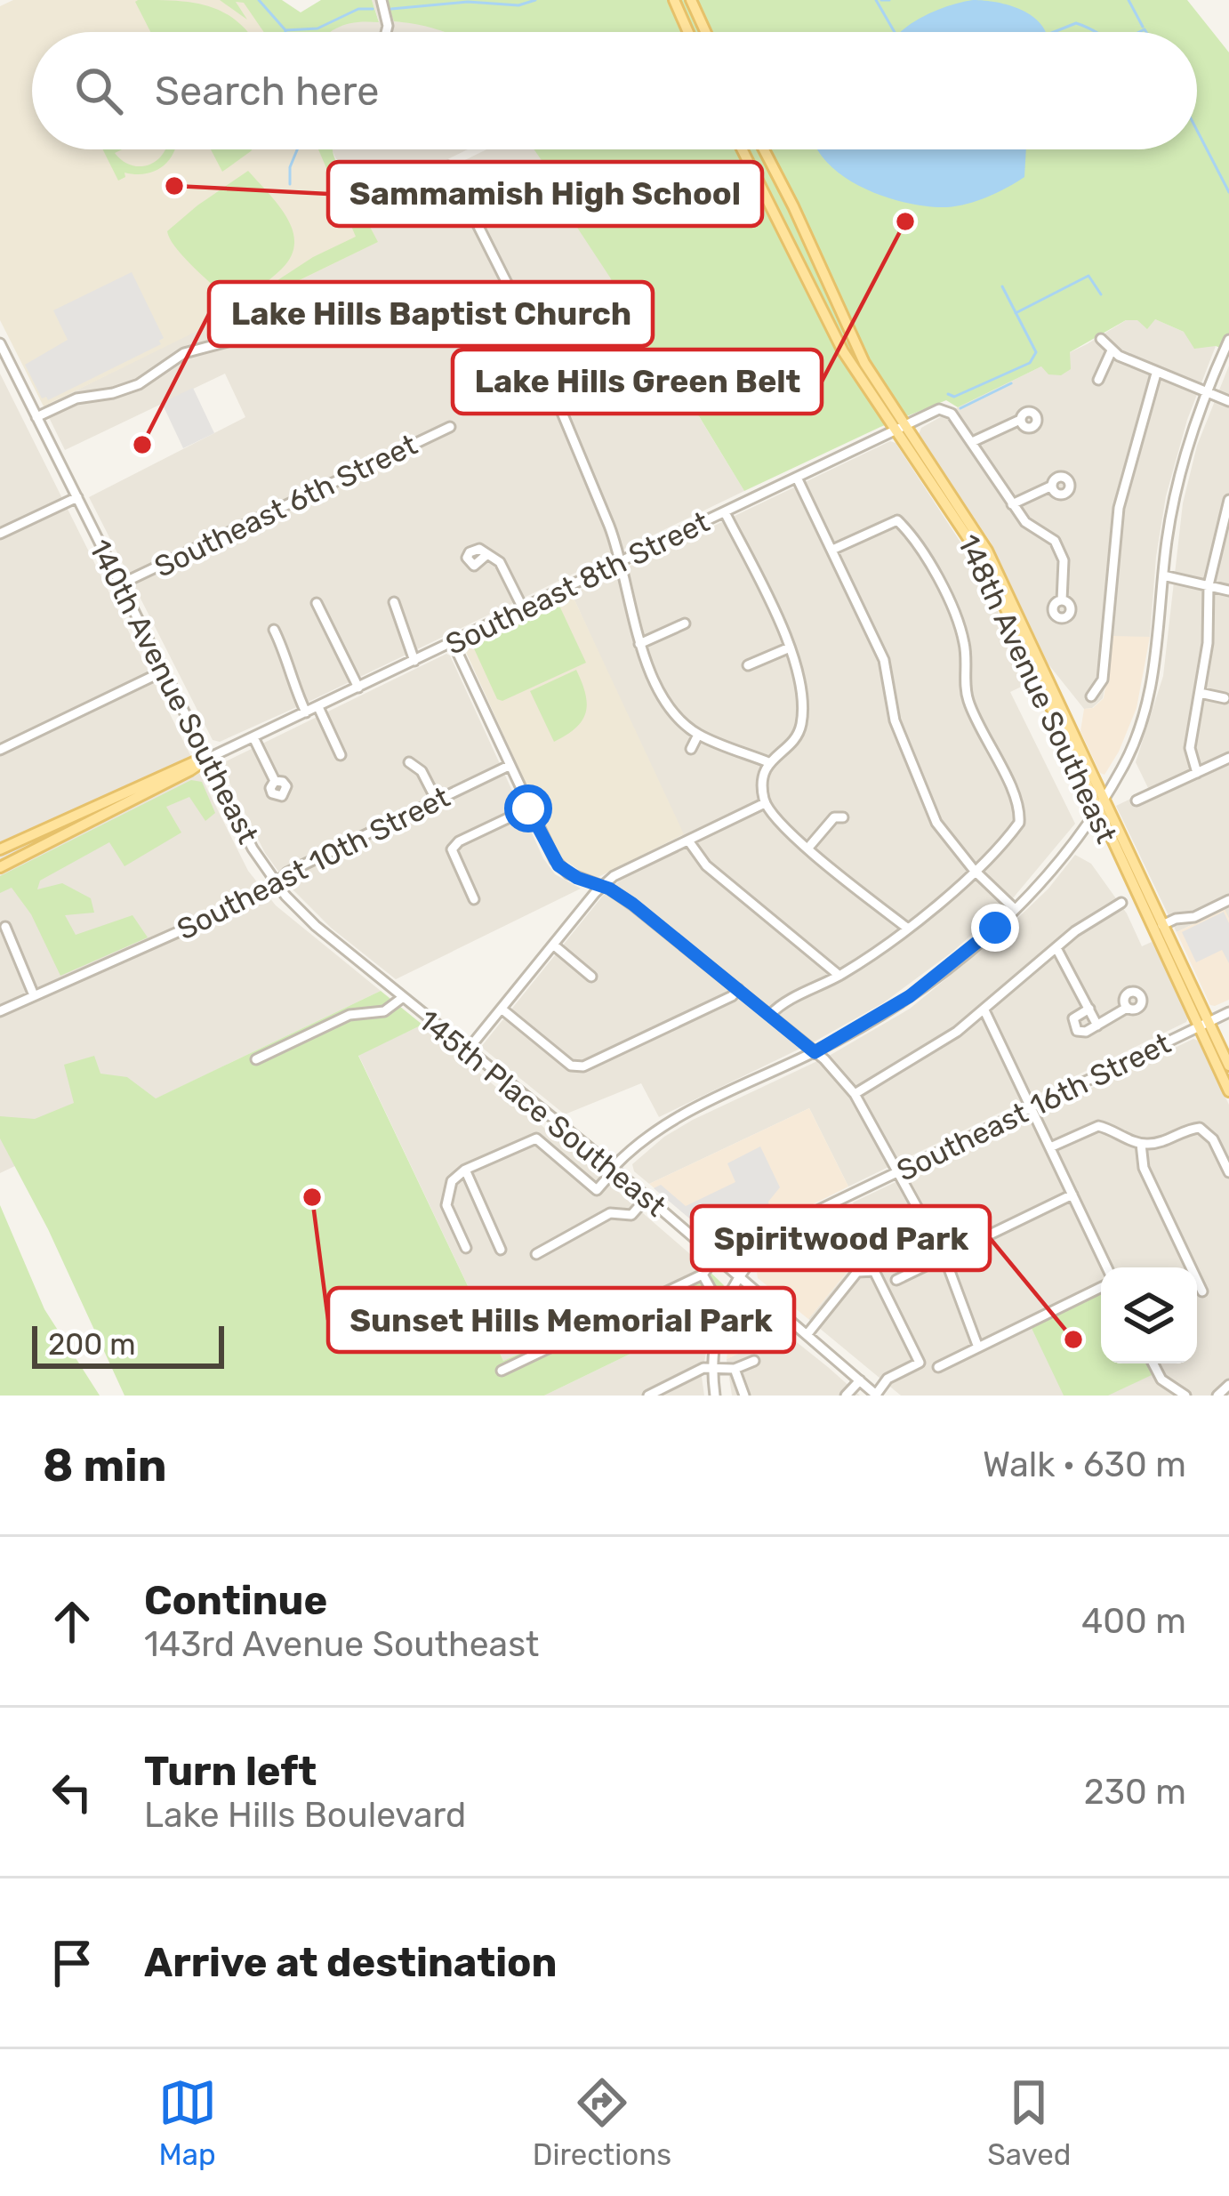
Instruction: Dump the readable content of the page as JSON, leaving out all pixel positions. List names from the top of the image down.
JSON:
{
  "streets": {
    "main road": ["148th Avenue Southeast"],
    "street": [
      "Southeast 6th Street",
      "Southeast 8th Street",
      "140th Avenue Southeast",
      "Southeast 10th Street",
      "Southeast 16th Street",
      "145th Place Southeast"
    ]
  },
  "crossings": [
    ["Southeast 6th Street", "140th Avenue Southeast"],
    ["Southeast 8th Street", "148th Avenue Southeast"],
    ["Southeast 8th Street", "140th Avenue Southeast"],
    ["148th Avenue Southeast", "Southeast 16th Street"],
    ["140th Avenue Southeast", "Southeast 10th Street"],
    ["140th Avenue Southeast", "145th Place Southeast"],
    ["Southeast 16th Street", "145th Place Southeast"]
  ],
  "places": [
    "Sammamish High School",
    "Lake Hills Green Belt",
    "Lake Hills Baptist Church",
    "Sunset Hills Memorial Park",
    "Spiritwood Park"
  ],
  "scale_bar": "200 m",
  "page": {
    "search": "Search here",
    "scale": "200 m",
    "heading": ["8 min", "Walk · 630 m"],
    "list": [
      ["Continue", "143rd Avenue Southeast", "400 m"],
      ["Turn left", "Lake Hills Boulevard", "230 m"],
      "Arrive at destination"
    ],
    "nav": ["Map", "Directions", "Saved"]
  }
}
